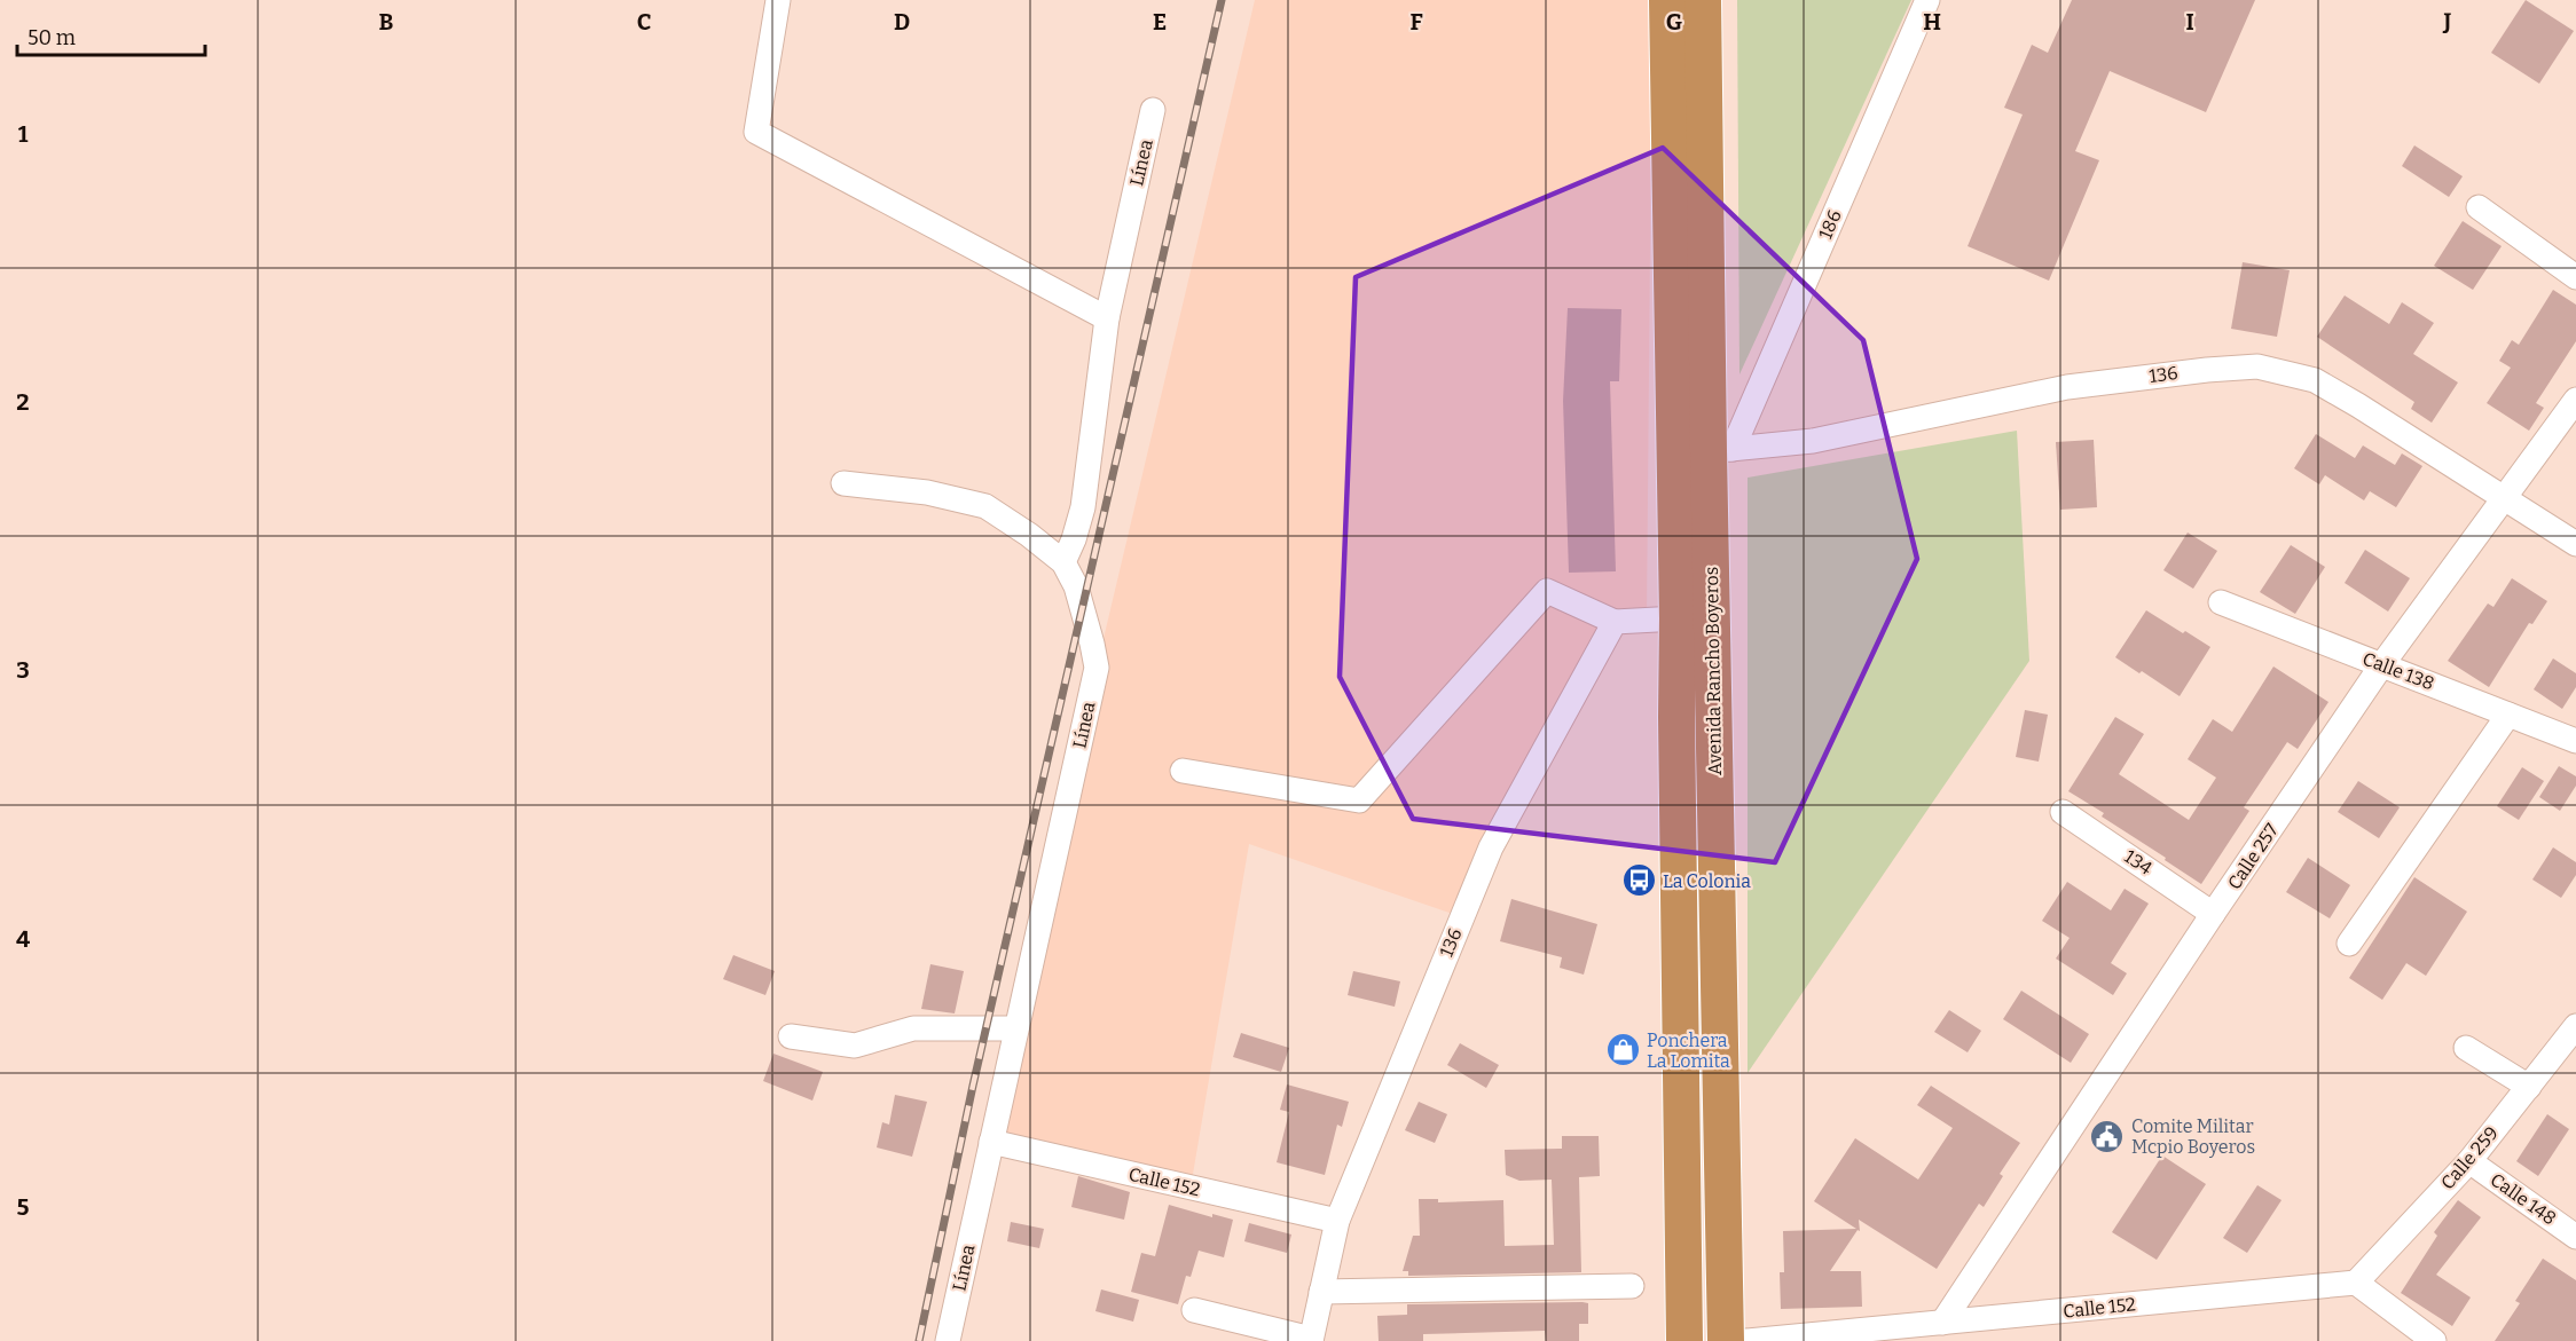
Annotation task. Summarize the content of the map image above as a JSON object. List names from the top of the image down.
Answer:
{
  "streets": {
    "highway": ["Avenida Rancho Boyeros"],
    "street": [
      "Línea",
      "186",
      "136",
      "Calle 138",
      "Calle 257",
      "134",
      "Calle 259",
      "Calle 152",
      "Calle 148"
    ]
  },
  "crossings": [
    ["Línea", "Calle 152"],
    ["186", "136"],
    ["186", "Avenida Rancho Boyeros"],
    ["136", "Avenida Rancho Boyeros"],
    ["136", "Calle 257"],
    ["136", "Calle 152"],
    ["Calle 138", "Calle 257"],
    ["Calle 257", "134"],
    ["Calle 257", "Calle 152"],
    ["Calle 259", "Calle 152"],
    ["Calle 259", "Calle 148"]
  ],
  "places": {
    "bus stop": ["La Colonia"],
    "shop": ["Ponchera La Lomita"],
    "public building": ["Comite Militar Mcpio Boyeros"]
  },
  "scale_bar": "50 m",
  "grid": {
    "columns": [
      "B",
      "C",
      "D",
      "E",
      "F",
      "G",
      "H",
      "I",
      "J"
    ],
    "rows": [
      "1",
      "2",
      "3",
      "4",
      "5"
    ]
  }
}
